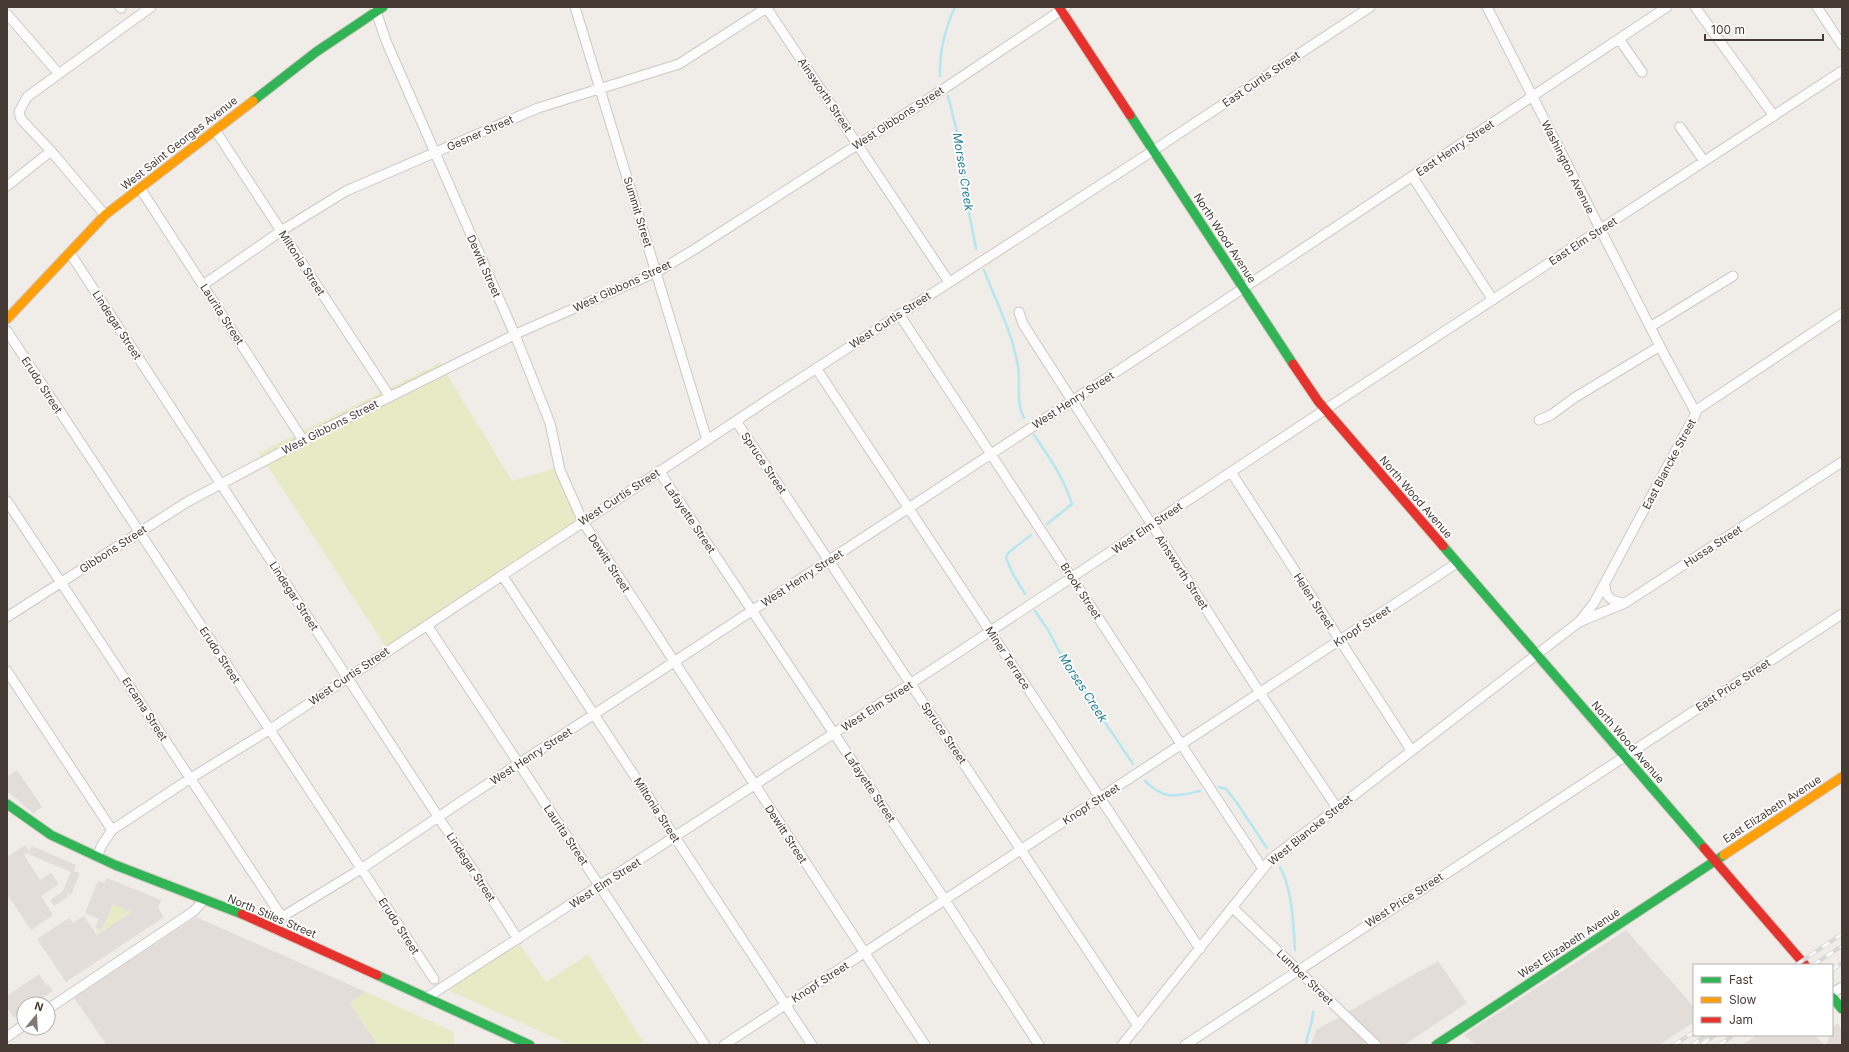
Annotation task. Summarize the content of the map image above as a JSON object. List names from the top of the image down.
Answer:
{
  "streets": {
    "main road": [
      "West Saint Georges Avenue",
      "North Wood Avenue",
      "East Elizabeth Avenue",
      "North Stiles Street",
      "West Elizabeth Avenue"
    ],
    "street": [
      "East Curtis Street",
      "Ainsworth Street",
      "West Gibbons Street",
      "Gesner Street",
      "East Henry Street",
      "Washington Avenue",
      "Summit Street",
      "East Elm Street",
      "Miltonia Street",
      "Dewitt Street",
      "Laurita Street",
      "West Curtis Street",
      "Lindegar Street",
      "Erudo Street",
      "West Henry Street",
      "Spruce Street",
      "East Blancke Street",
      "Lafayette Street",
      "West Elm Street",
      "Hussa Street",
      "Gibbons Street",
      "Brook Street",
      "Helen Street",
      "Knopf Street",
      "Miner Terrace",
      "East Price Street",
      "Ercama Street",
      "West Blancke Street",
      "West Price Street",
      "Lumber Street"
    ]
  },
  "crossings": [
    ["East Curtis Street", "North Wood Avenue"],
    ["East Curtis Street", "West Curtis Street"],
    ["Ainsworth Street", "West Gibbons Street"],
    ["Ainsworth Street", "Gesner Street"],
    ["Ainsworth Street", "West Curtis Street"],
    ["Ainsworth Street", "West Henry Street"],
    ["Ainsworth Street", "West Elm Street"],
    ["Ainsworth Street", "Knopf Street"],
    ["Ainsworth Street", "West Blancke Street"],
    ["West Gibbons Street", "Summit Street"],
    ["West Gibbons Street", "North Wood Avenue"],
    ["West Gibbons Street", "Miltonia Street"],
    ["West Gibbons Street", "Dewitt Street"],
    ["West Gibbons Street", "Laurita Street"],
    ["West Gibbons Street", "Lindegar Street"],
    ["West Gibbons Street", "Gibbons Street"],
    ["Gesner Street", "Summit Street"],
    ["Gesner Street", "Miltonia Street"],
    ["Gesner Street", "Dewitt Street"],
    ["Gesner Street", "Laurita Street"],
    ["West Saint Georges Avenue", "Miltonia Street"],
    ["West Saint Georges Avenue", "Dewitt Street"],
    ["West Saint Georges Avenue", "Laurita Street"],
    ["West Saint Georges Avenue", "Lindegar Street"],
    ["East Henry Street", "Washington Avenue"],
    ["East Henry Street", "North Wood Avenue"],
    ["East Henry Street", "West Henry Street"],
    ["Washington Avenue", "East Elm Street"],
    ["Washington Avenue", "East Blancke Street"],
    ["Summit Street", "West Curtis Street"],
    ["North Wood Avenue", "East Elm Street"],
    ["North Wood Avenue", "West Curtis Street"],
    ["North Wood Avenue", "West Henry Street"],
    ["North Wood Avenue", "East Blancke Street"],
    ["North Wood Avenue", "West Elm Street"],
    ["North Wood Avenue", "Knopf Street"],
    ["North Wood Avenue", "East Price Street"],
    ["North Wood Avenue", "East Elizabeth Avenue"],
    ["North Wood Avenue", "West Blancke Street"],
    ["North Wood Avenue", "West Price Street"],
    ["North Wood Avenue", "West Elizabeth Avenue"],
    ["East Elm Street", "West Elm Street"],
    ["Miltonia Street", "West Curtis Street"],
    ["Miltonia Street", "West Henry Street"],
    ["Miltonia Street", "West Elm Street"],
    ["Miltonia Street", "Knopf Street"],
    ["Dewitt Street", "West Curtis Street"],
    ["Dewitt Street", "West Henry Street"],
    ["Dewitt Street", "West Elm Street"],
    ["Dewitt Street", "Knopf Street"],
    ["Laurita Street", "West Curtis Street"],
    ["Laurita Street", "West Henry Street"],
    ["Laurita Street", "West Elm Street"],
    ["West Curtis Street", "Lindegar Street"],
    ["West Curtis Street", "Erudo Street"],
    ["West Curtis Street", "Spruce Street"],
    ["West Curtis Street", "Lafayette Street"],
    ["West Curtis Street", "Brook Street"],
    ["West Curtis Street", "Miner Terrace"],
    ["West Curtis Street", "Ercama Street"],
    ["West Curtis Street", "North Stiles Street"],
    ["Lindegar Street", "West Henry Street"],
    ["Lindegar Street", "West Elm Street"],
    ["Lindegar Street", "Gibbons Street"],
    ["Erudo Street", "West Henry Street"],
    ["Erudo Street", "Gibbons Street"],
    ["West Henry Street", "Spruce Street"],
    ["West Henry Street", "Lafayette Street"],
    ["West Henry Street", "Brook Street"],
    ["West Henry Street", "Miner Terrace"],
    ["West Henry Street", "Ercama Street"],
    ["Spruce Street", "West Elm Street"],
    ["Spruce Street", "Knopf Street"],
    ["Spruce Street", "West Blancke Street"],
    ["East Blancke Street", "Hussa Street"],
    ["East Blancke Street", "West Blancke Street"],
    ["Lafayette Street", "West Elm Street"],
    ["Lafayette Street", "Knopf Street"],
    ["West Elm Street", "Brook Street"],
    ["West Elm Street", "Helen Street"],
    ["West Elm Street", "Miner Terrace"],
    ["West Elm Street", "North Stiles Street"],
    ["Gibbons Street", "Ercama Street"],
    ["Brook Street", "Knopf Street"],
    ["Brook Street", "West Blancke Street"],
    ["Helen Street", "Knopf Street"],
    ["Helen Street", "West Blancke Street"],
    ["Knopf Street", "Miner Terrace"],
    ["Miner Terrace", "West Blancke Street"],
    ["East Price Street", "West Price Street"],
    ["East Elizabeth Avenue", "West Elizabeth Avenue"],
    ["West Blancke Street", "Lumber Street"],
    ["West Price Street", "Lumber Street"]
  ],
  "water": ["Morses Creek"],
  "legend": ["Fast", "Slow", "Jam"],
  "scale_bar": "100 m",
  "north": "top"
}
